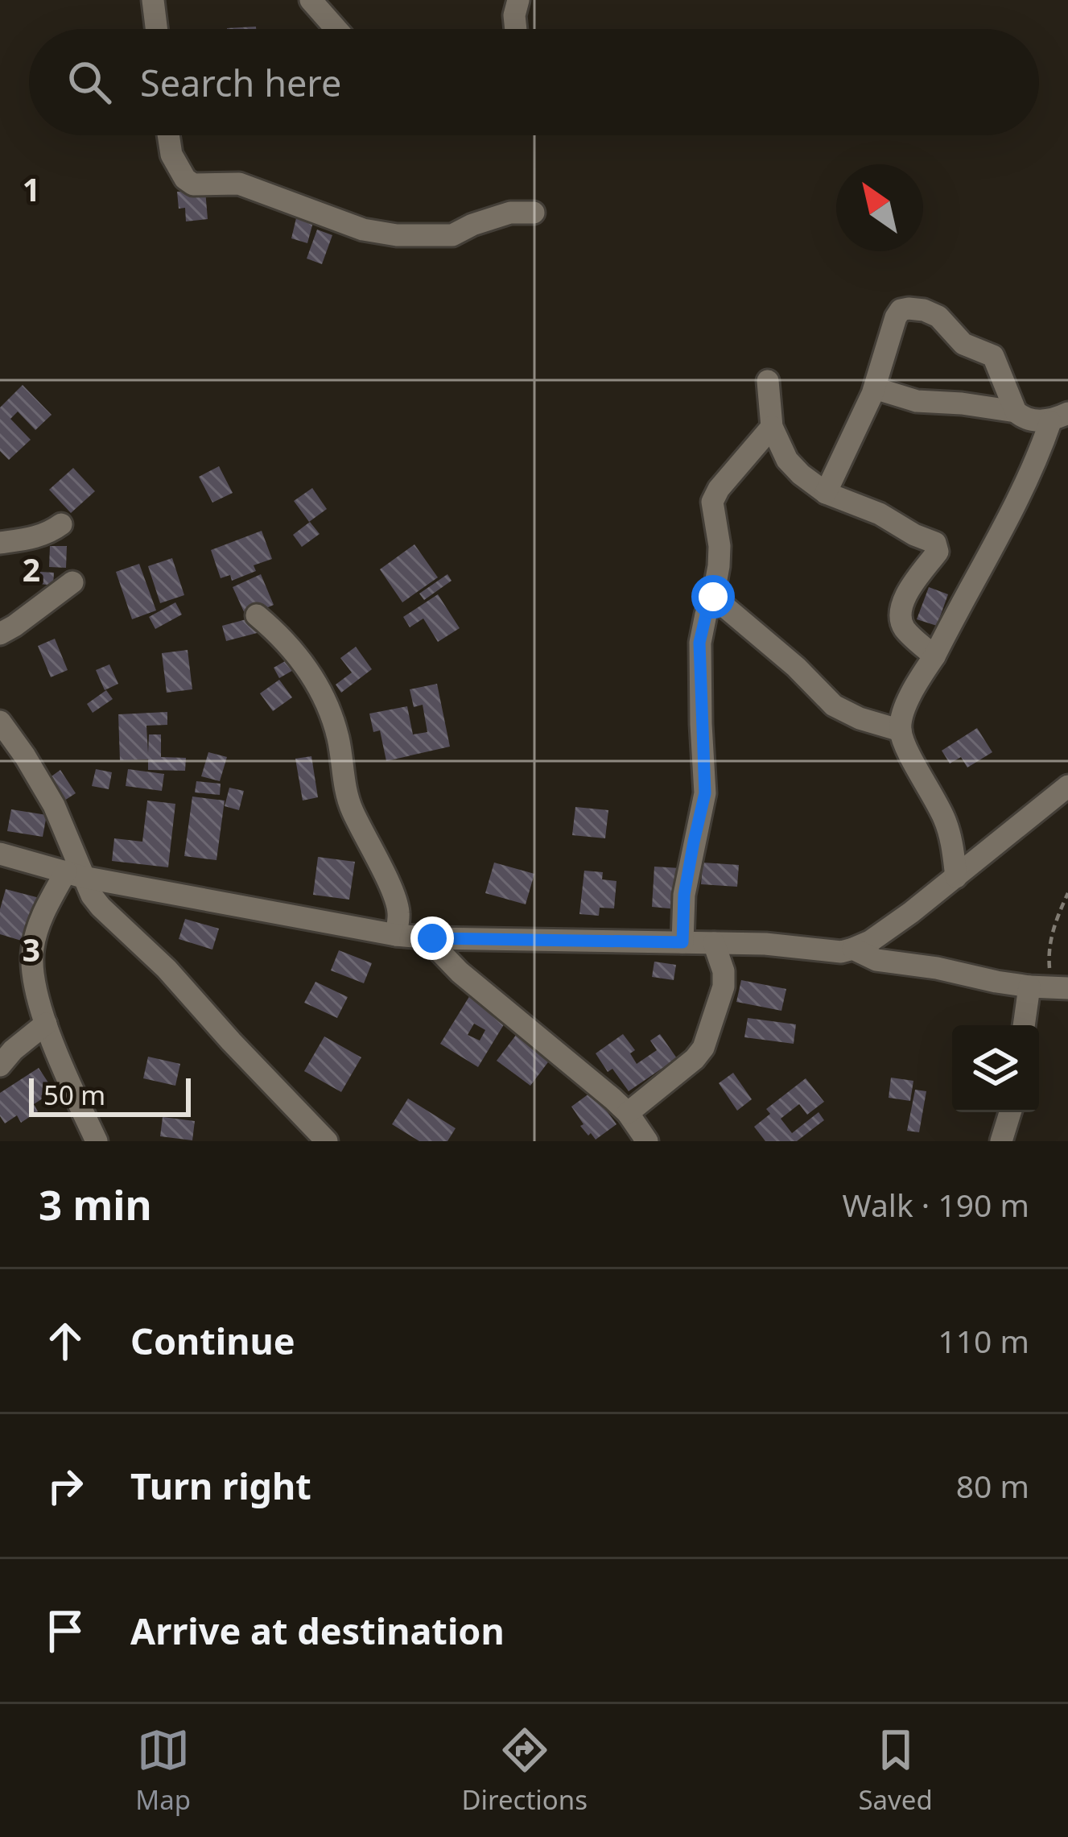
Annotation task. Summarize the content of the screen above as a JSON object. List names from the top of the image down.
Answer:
{
  "scale_bar": "50 m",
  "north": "top left",
  "page": {
    "search": "Search here",
    "scale": "50 m",
    "heading": ["3 min", "Walk · 190 m"],
    "list": [
      ["Continue", "110 m"],
      ["Turn right", "80 m"],
      "Arrive at destination"
    ],
    "nav": ["Map", "Directions", "Saved"]
  },
  "grid": {
    "rows": ["1", "2", "3"]
  }
}
